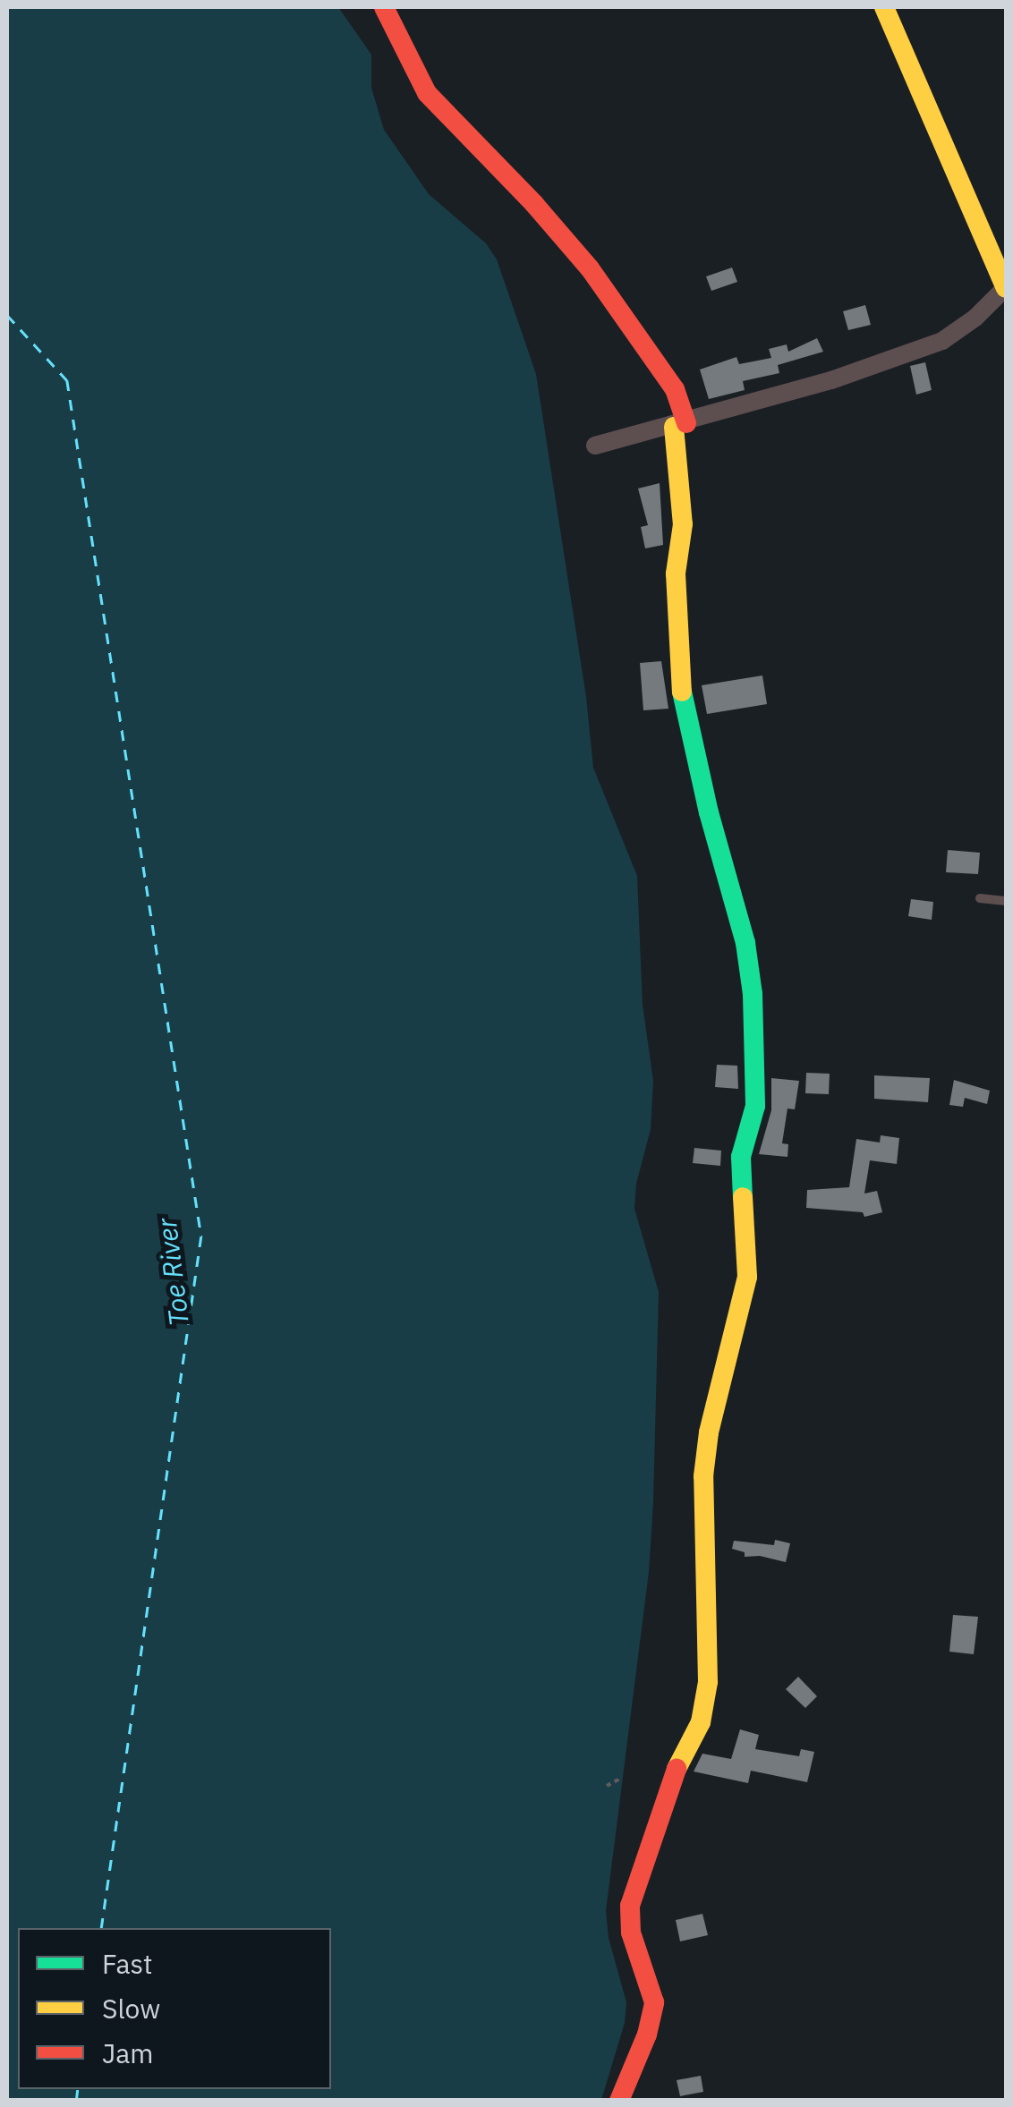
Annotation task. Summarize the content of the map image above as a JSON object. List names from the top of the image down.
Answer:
{
  "water": ["Toe River"],
  "legend": ["Fast", "Slow", "Jam"]
}
